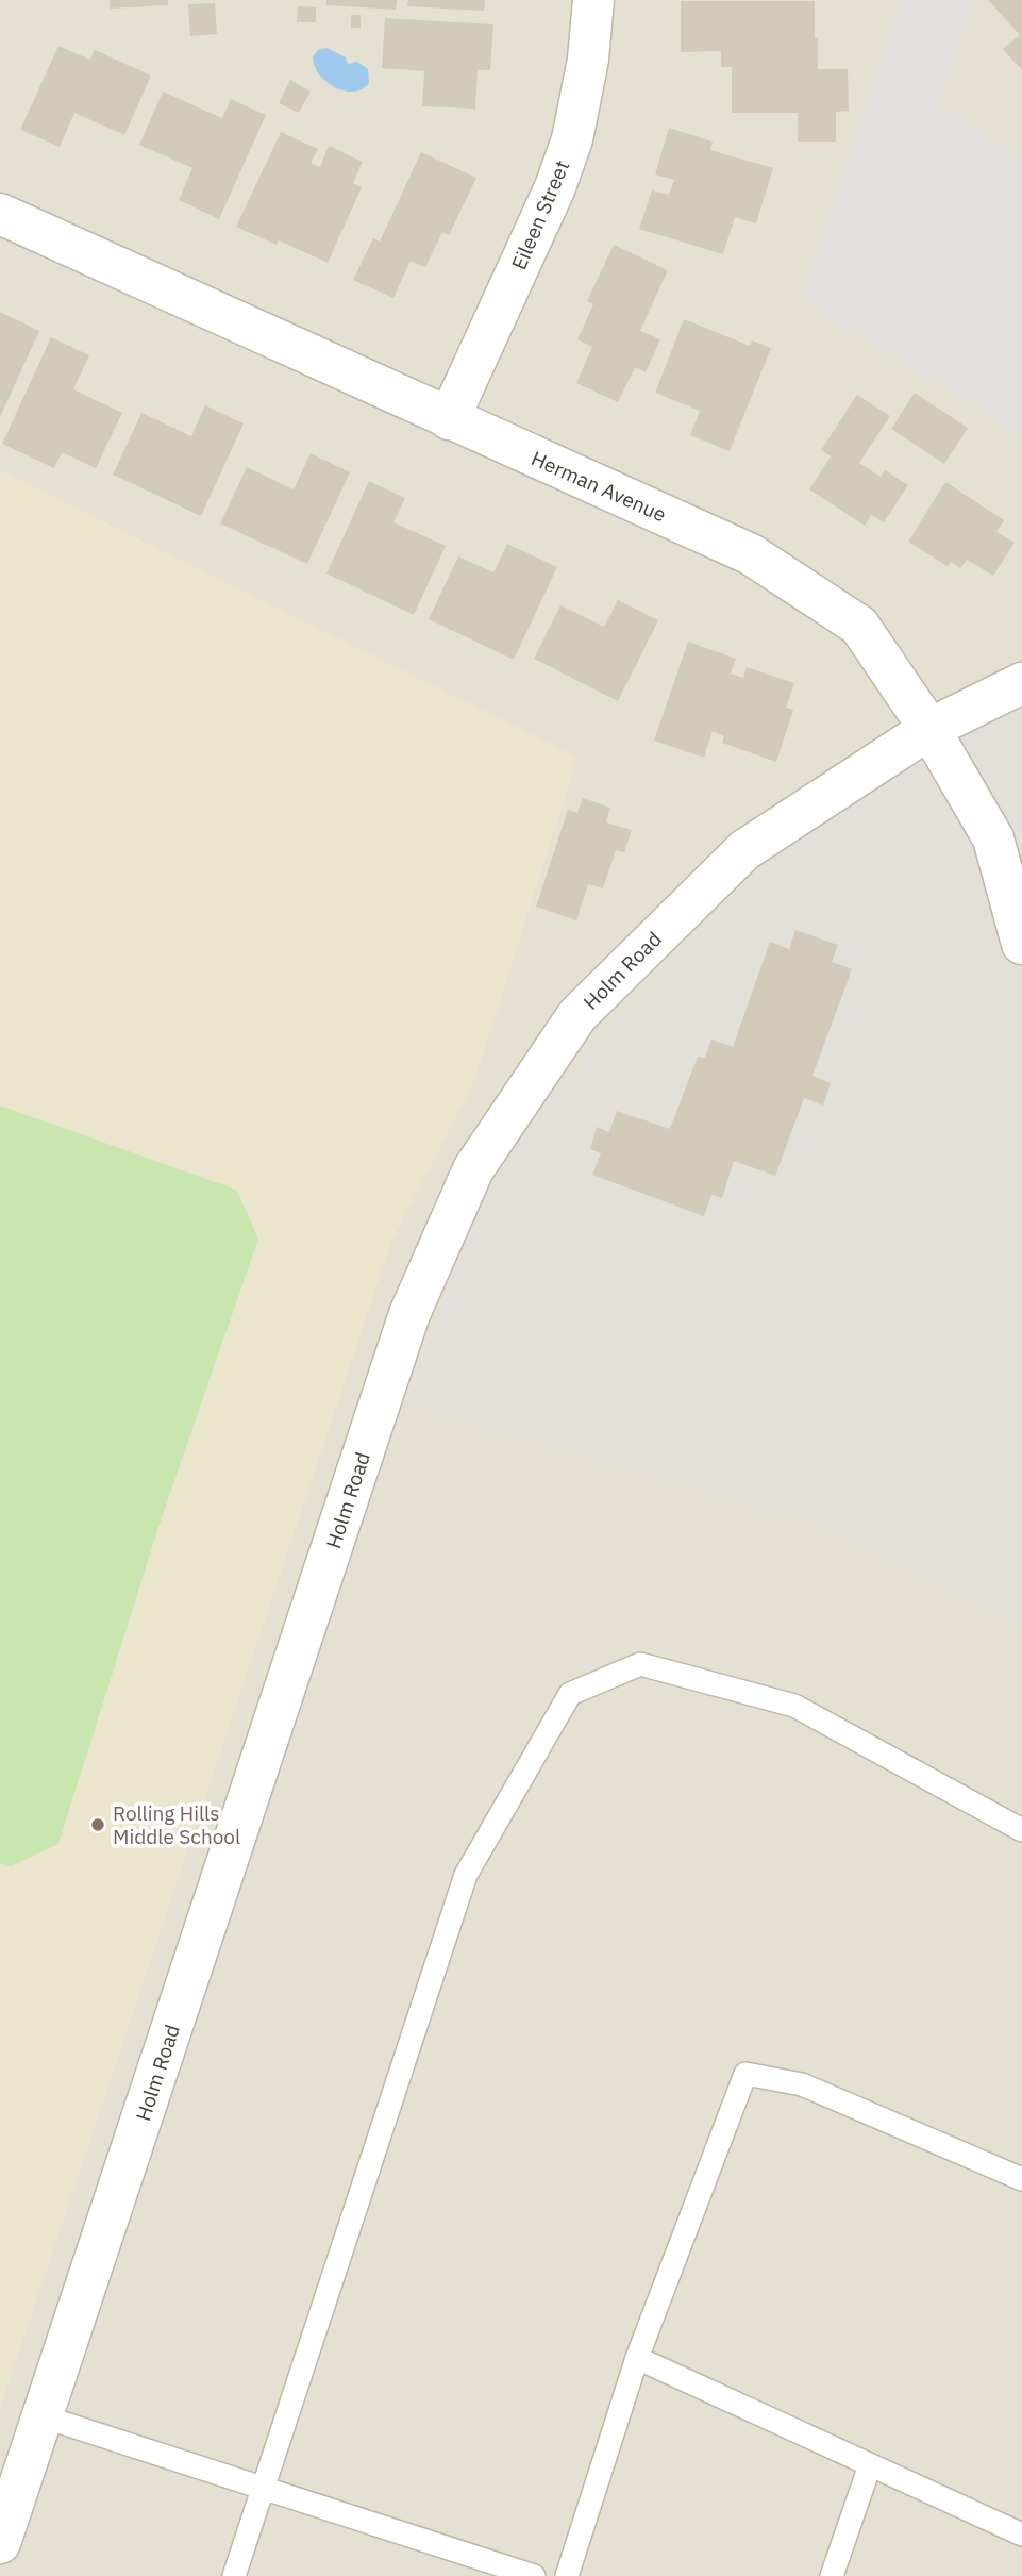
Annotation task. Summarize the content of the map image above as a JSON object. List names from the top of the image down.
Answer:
{
  "streets": {
    "street": ["Eileen Street", "Herman Avenue", "Holm Road"]
  },
  "crossings": [
    ["Eileen Street", "Herman Avenue"],
    ["Herman Avenue", "Holm Road"]
  ],
  "places": ["Rolling Hills Middle School"]
}
